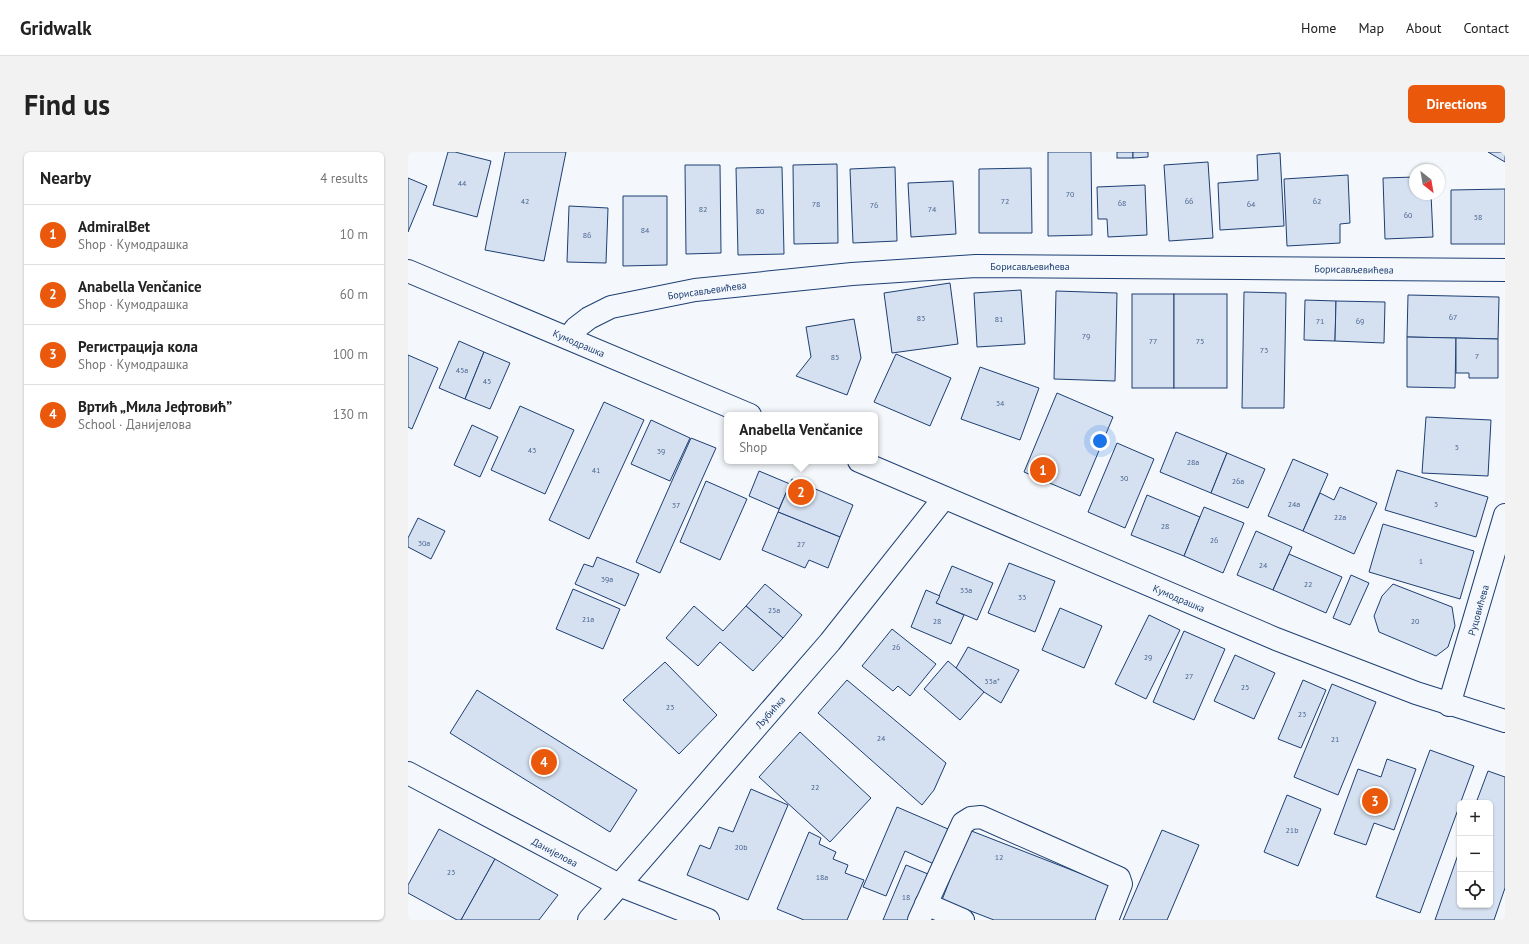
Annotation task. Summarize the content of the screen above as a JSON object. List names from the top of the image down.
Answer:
{
  "streets": {
    "street": [
      "Борисављевићева",
      "Кумодрашка",
      "Руцовићева",
      "Љубићка",
      "Данијелова"
    ]
  },
  "crossings": [
    ["Борисављевићева", "Кумодрашка"],
    ["Кумодрашка", "Руцовићева"],
    ["Кумодрашка", "Љубићка"],
    ["Љубићка", "Данијелова"]
  ],
  "house_numbers": [
    "44",
    "70",
    "42",
    "72",
    "66",
    "62",
    "68",
    "78",
    "64",
    "76",
    "82",
    "74",
    "80",
    "60",
    "58",
    "84",
    "86",
    "67",
    "83",
    "81",
    "71",
    "69",
    "79",
    "77",
    "75",
    "73",
    "7",
    "85",
    "45a",
    "45",
    "34",
    "5",
    "43",
    "39",
    "28a",
    "41",
    "30",
    "26a",
    "24a",
    "3",
    "37",
    "22a",
    "28",
    "26",
    "30a",
    "27",
    "1",
    "24",
    "39a",
    "22",
    "33a",
    "33",
    "25a",
    "21a",
    "28",
    "20",
    "26",
    "29",
    "27",
    "33a*",
    "25",
    "23",
    "23",
    "24",
    "21",
    "22",
    "21b",
    "20b",
    "12",
    "23",
    "18a",
    "18"
  ],
  "north": "bottom right",
  "page": {
    "header": "Gridwalk",
    "nav": [
      "Home",
      "Map",
      "About",
      "Contact"
    ],
    "buttons": "Directions",
    "title": "Find us",
    "heading": ["Nearby", "4 results"],
    "list": [
      {
        "mark": "1",
        "name": "AdmiralBet",
        "note": "Shop · Кумодрашка",
        "value": "10 m"
      },
      {
        "mark": "2",
        "name": "Anabella Venčanice",
        "note": "Shop · Кумодрашка",
        "value": "60 m"
      },
      {
        "mark": "3",
        "name": "Регистрација кола",
        "note": "Shop · Кумодрашка",
        "value": "100 m"
      },
      {
        "mark": "4",
        "name": "Вртић „Мила Јефтовић”",
        "note": "School · Данијелова",
        "value": "130 m"
      }
    ],
    "popup": ["Anabella Venčanice", "Shop"],
    "pins": [
      "1",
      "2",
      "4",
      "3"
    ],
    "map_buttons": ["+", "−"]
  }
}
